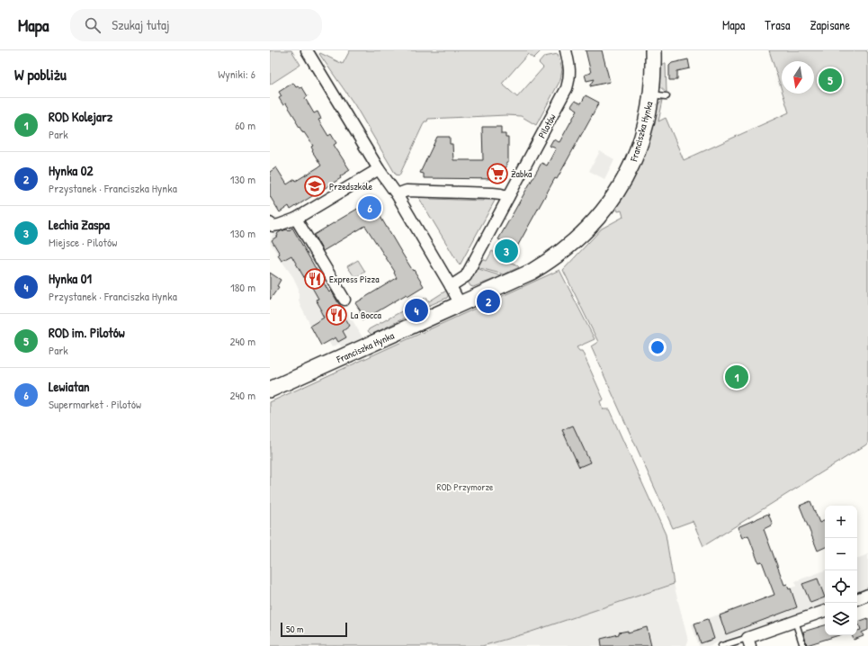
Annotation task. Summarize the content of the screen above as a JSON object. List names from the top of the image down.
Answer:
{
  "streets": {
    "street": ["Pilotów", "Franciszka Hynka"]
  },
  "parks": ["ROD Przymorze"],
  "places": {
    "supermarket": ["Żabka"],
    "school or university": ["Przedszkole"],
    "restaurant": ["Express Pizza", "La Bocca"]
  },
  "scale_bar": "50 m",
  "north": "bottom",
  "page": {
    "header": "Mapa",
    "search": "Szukaj tutaj",
    "nav": ["Mapa", "Trasa", "Zapisane"],
    "heading": ["W pobliżu", "Wyniki: 6"],
    "pins": [
      "5",
      "6",
      "3",
      "2",
      "4",
      "1"
    ],
    "list": [
      {
        "mark": "1",
        "name": "ROD Kolejarz",
        "note": "Park",
        "value": "60 m"
      },
      {
        "mark": "2",
        "name": "Hynka 02",
        "note": "Przystanek · Franciszka Hynka",
        "value": "130 m"
      },
      {
        "mark": "3",
        "name": "Lechia Zaspa",
        "note": "Miejsce · Pilotów",
        "value": "130 m"
      },
      {
        "mark": "4",
        "name": "Hynka 01",
        "note": "Przystanek · Franciszka Hynka",
        "value": "180 m"
      },
      {
        "mark": "5",
        "name": "ROD im. Pilotów",
        "note": "Park",
        "value": "240 m"
      },
      {
        "mark": "6",
        "name": "Lewiatan",
        "note": "Supermarket · Pilotów",
        "value": "240 m"
      }
    ],
    "map_buttons": ["+", "−"],
    "scale": "50 m"
  }
}
